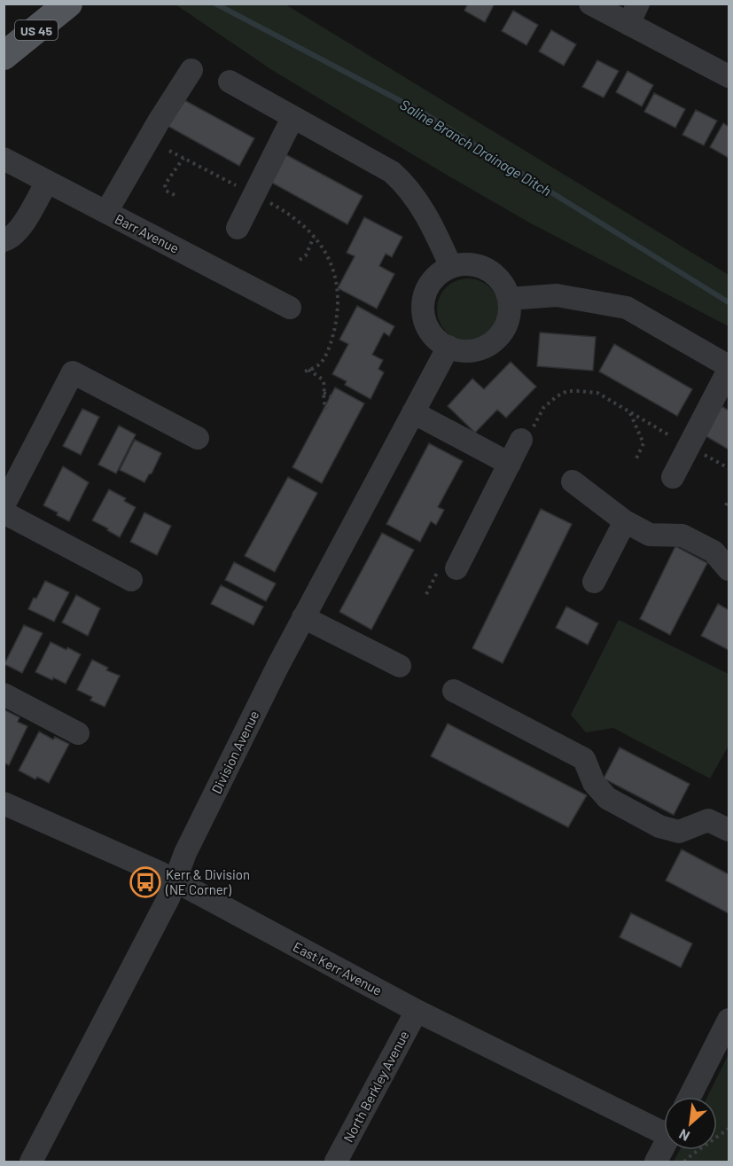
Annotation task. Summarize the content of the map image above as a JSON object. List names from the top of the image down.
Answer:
{
  "streets": {
    "main road": ["US 45"],
    "street": [
      "Barr Avenue",
      "Division Avenue",
      "East Kerr Avenue",
      "North Berkley Avenue"
    ]
  },
  "crossings": [
    ["Division Avenue", "East Kerr Avenue"],
    ["East Kerr Avenue", "North Berkley Avenue"]
  ],
  "water": ["Saline Branch Drainage Ditch"],
  "places": {
    "bus stop": ["Kerr & Division (NE Corner)"]
  },
  "north": "bottom left"
}
